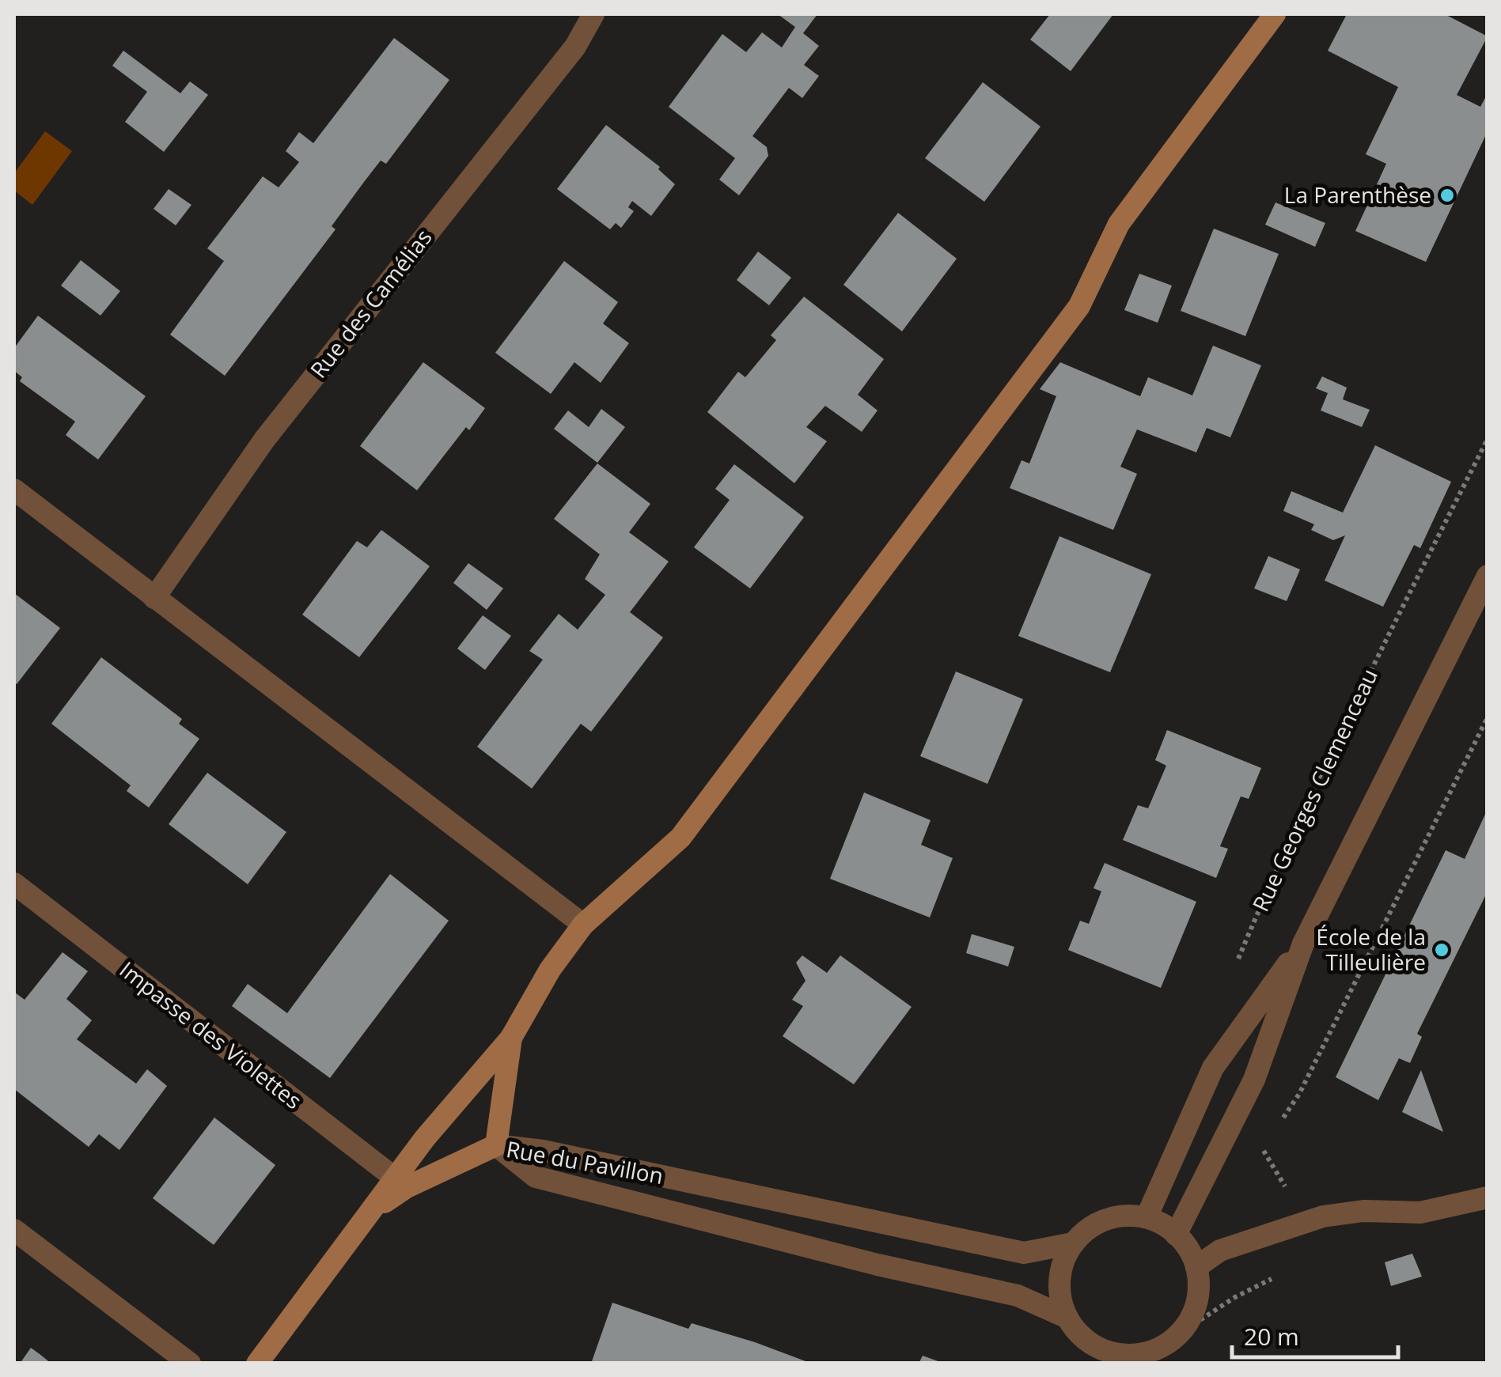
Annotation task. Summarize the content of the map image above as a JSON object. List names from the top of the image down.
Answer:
{
  "streets": {
    "street": ["Rue des Camélias", "Impasse des Violettes", "Rue du Pavillon"],
    "path": ["Rue Georges Clemenceau"]
  },
  "places": ["La Parenthèse", "École de la Tilleulière"],
  "scale_bar": "20 m"
}
